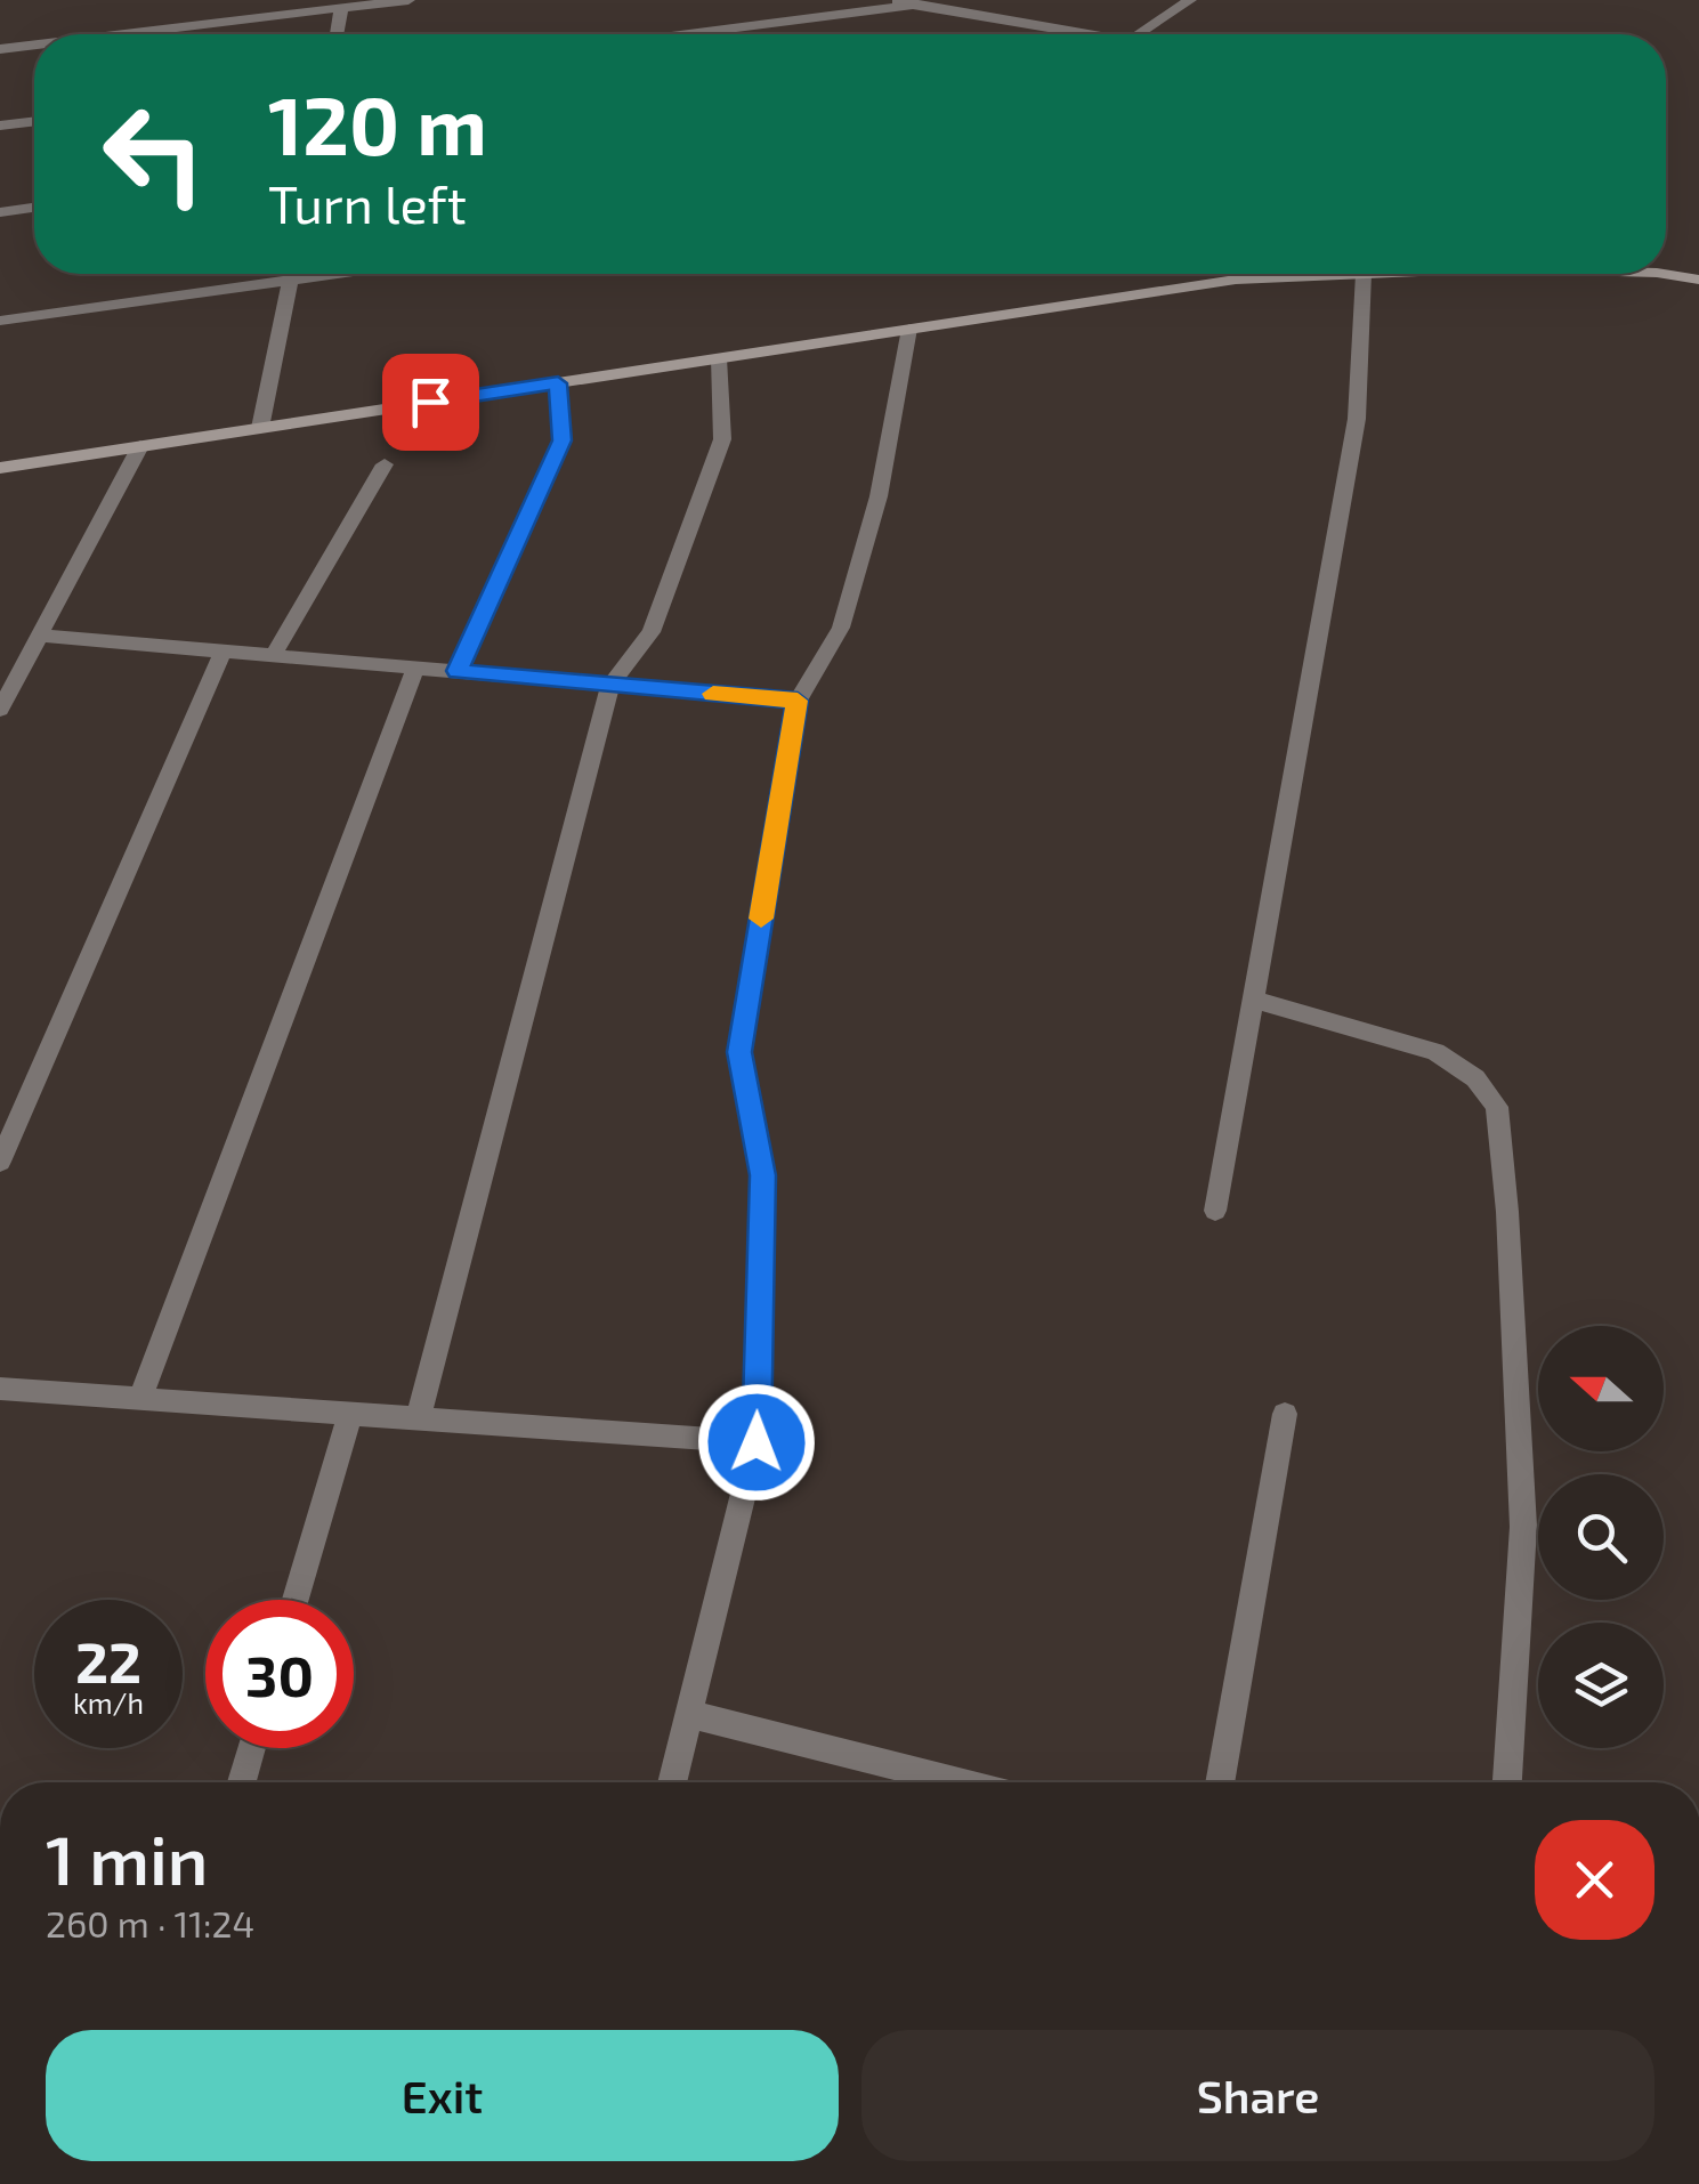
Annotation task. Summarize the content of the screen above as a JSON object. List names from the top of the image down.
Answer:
{
  "north": "left",
  "page": {
    "turn": ["120 m", "Turn left"],
    "speed": "22 km/h",
    "limit": "30",
    "heading": ["1 min", "260 m · 11:24"],
    "buttons": ["Exit", "Share"]
  }
}
